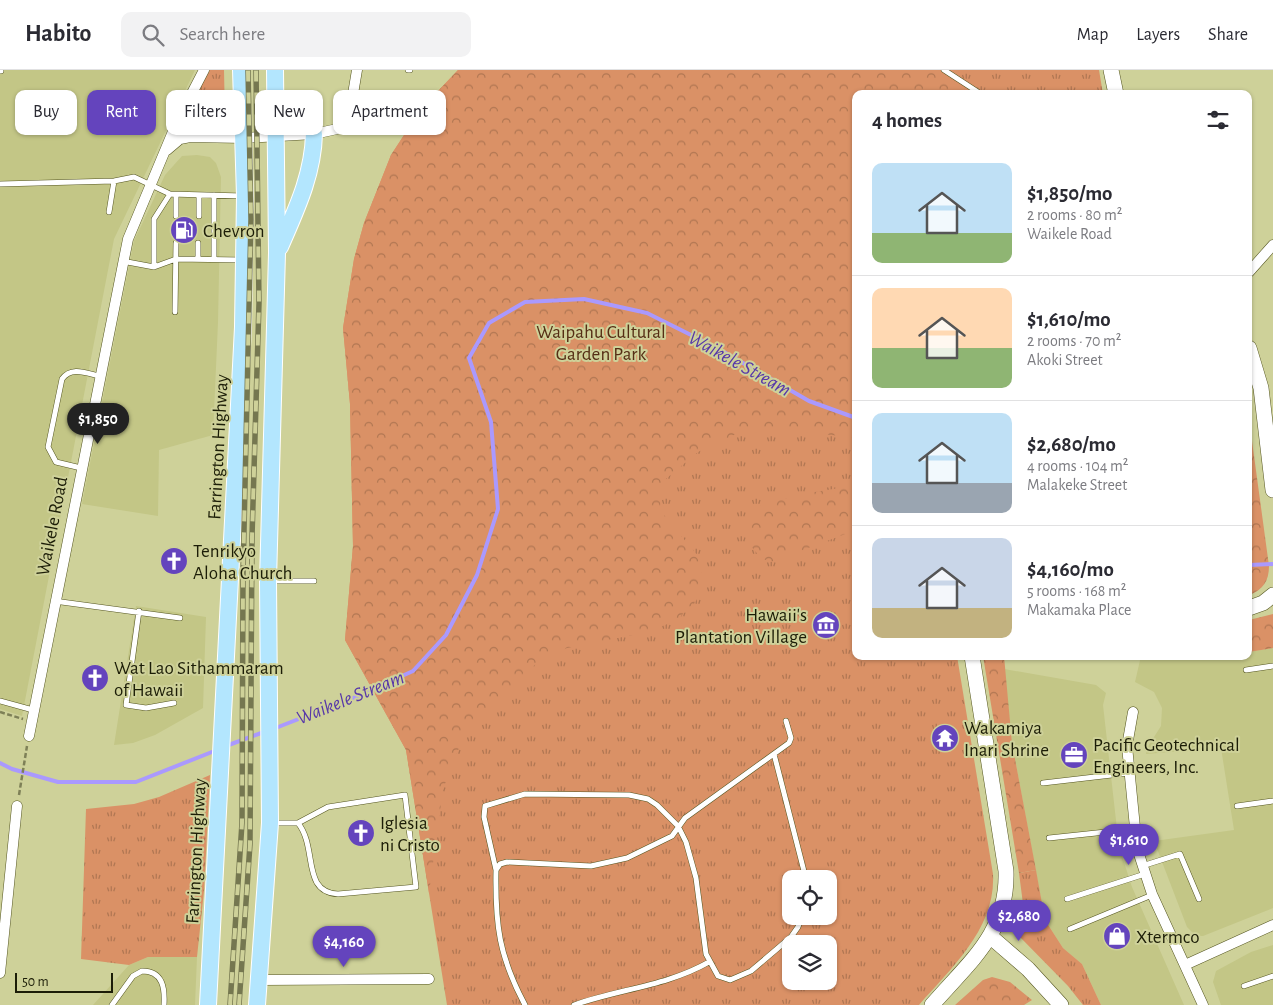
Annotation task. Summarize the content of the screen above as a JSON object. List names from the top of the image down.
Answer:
{
  "streets": {
    "main road": ["Farrington Highway"],
    "street": ["Waikele Road"]
  },
  "crossings": [
    ["Farrington Highway", "Waikele Road"]
  ],
  "water": ["Waikele Stream"],
  "parks": ["Waipahu Cultural Garden Park"],
  "places": {
    "fuel station": ["Chevron"],
    "church": ["Tenrikyo Aloha Church", "Wat Lao Sithammaram of Hawaii", "Iglesia ni Cristo"],
    "museum": ["Hawaii's Plantation Village"],
    "temple": ["Wakamiya Inari Shrine"],
    "office": ["Pacific Geotechnical Engineers, Inc."],
    "shop": ["Xtermco"]
  },
  "scale_bar": "50 m",
  "page": {
    "header": "Habito",
    "search": "Search here",
    "nav": ["Map", "Layers", "Share"],
    "chip": [
      "Buy",
      "Rent",
      "Filters",
      "New",
      "Apartment"
    ],
    "heading": "4 homes",
    "list": [
      {
        "name": "$1,850/mo",
        "note": "2 rooms · 80 m² · Waikele Road"
      },
      {
        "name": "$1,610/mo",
        "note": "2 rooms · 70 m² · Akoki Street"
      },
      {
        "name": "$2,680/mo",
        "note": "4 rooms · 104 m² · Malakeke Street"
      },
      {
        "name": "$4,160/mo",
        "note": "5 rooms · 168 m² · Makamaka Place"
      }
    ],
    "price": [
      "$1,850",
      "$1,610",
      "$2,680",
      "$4,160"
    ],
    "scale": "50 m"
  }
}
